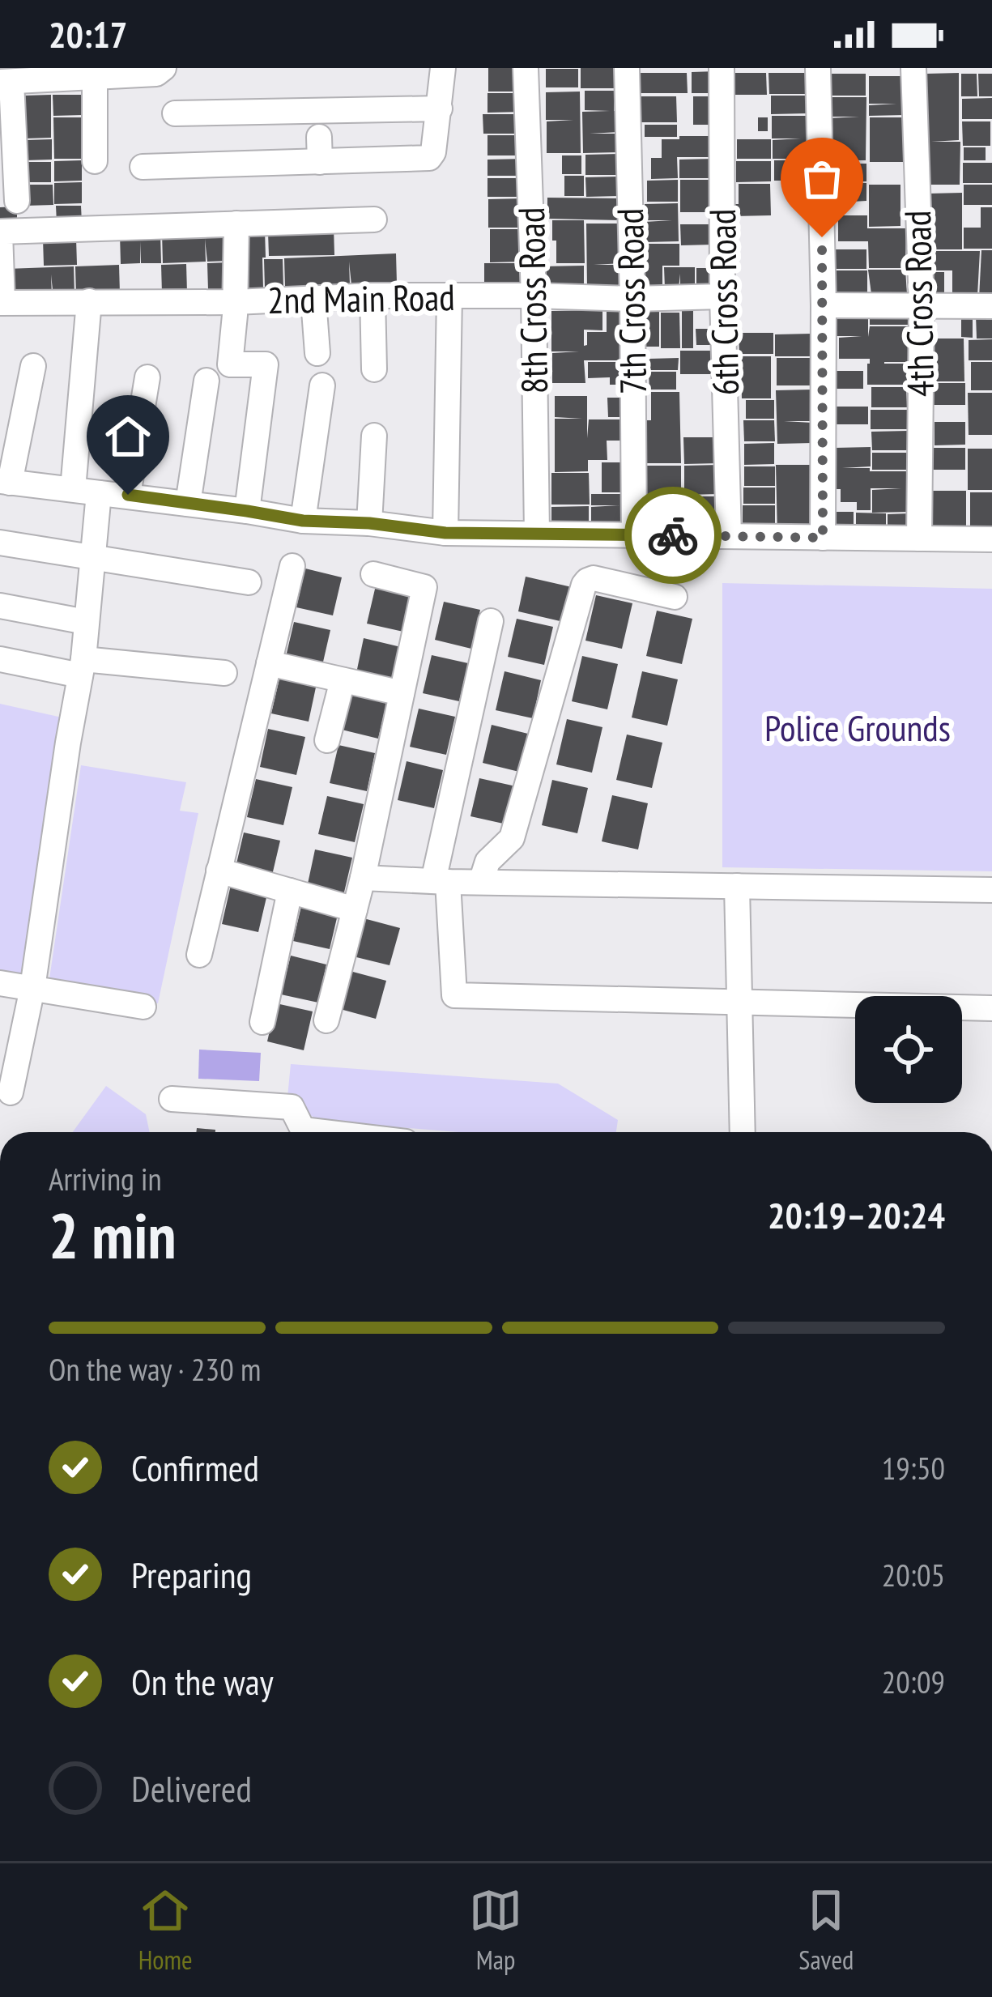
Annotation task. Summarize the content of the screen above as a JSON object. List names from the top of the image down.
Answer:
{
  "streets": {
    "street": [
      "2nd Main Road",
      "8th Cross Road",
      "7th Cross Road",
      "6th Cross Road",
      "4th Cross Road"
    ]
  },
  "crossings": [
    ["2nd Main Road", "8th Cross Road"],
    ["2nd Main Road", "7th Cross Road"],
    ["2nd Main Road", "6th Cross Road"]
  ],
  "parks": ["Police Grounds"],
  "page": {
    "status": "20:17",
    "heading": ["2 min", "Arriving in", "20:19–20:24"],
    "bar": "On the way · 230 m",
    "list": [
      ["Confirmed", "19:50"],
      ["Preparing", "20:05"],
      ["On the way", "20:09"],
      "Delivered"
    ],
    "tabs": ["Home", "Map", "Saved"]
  }
}
